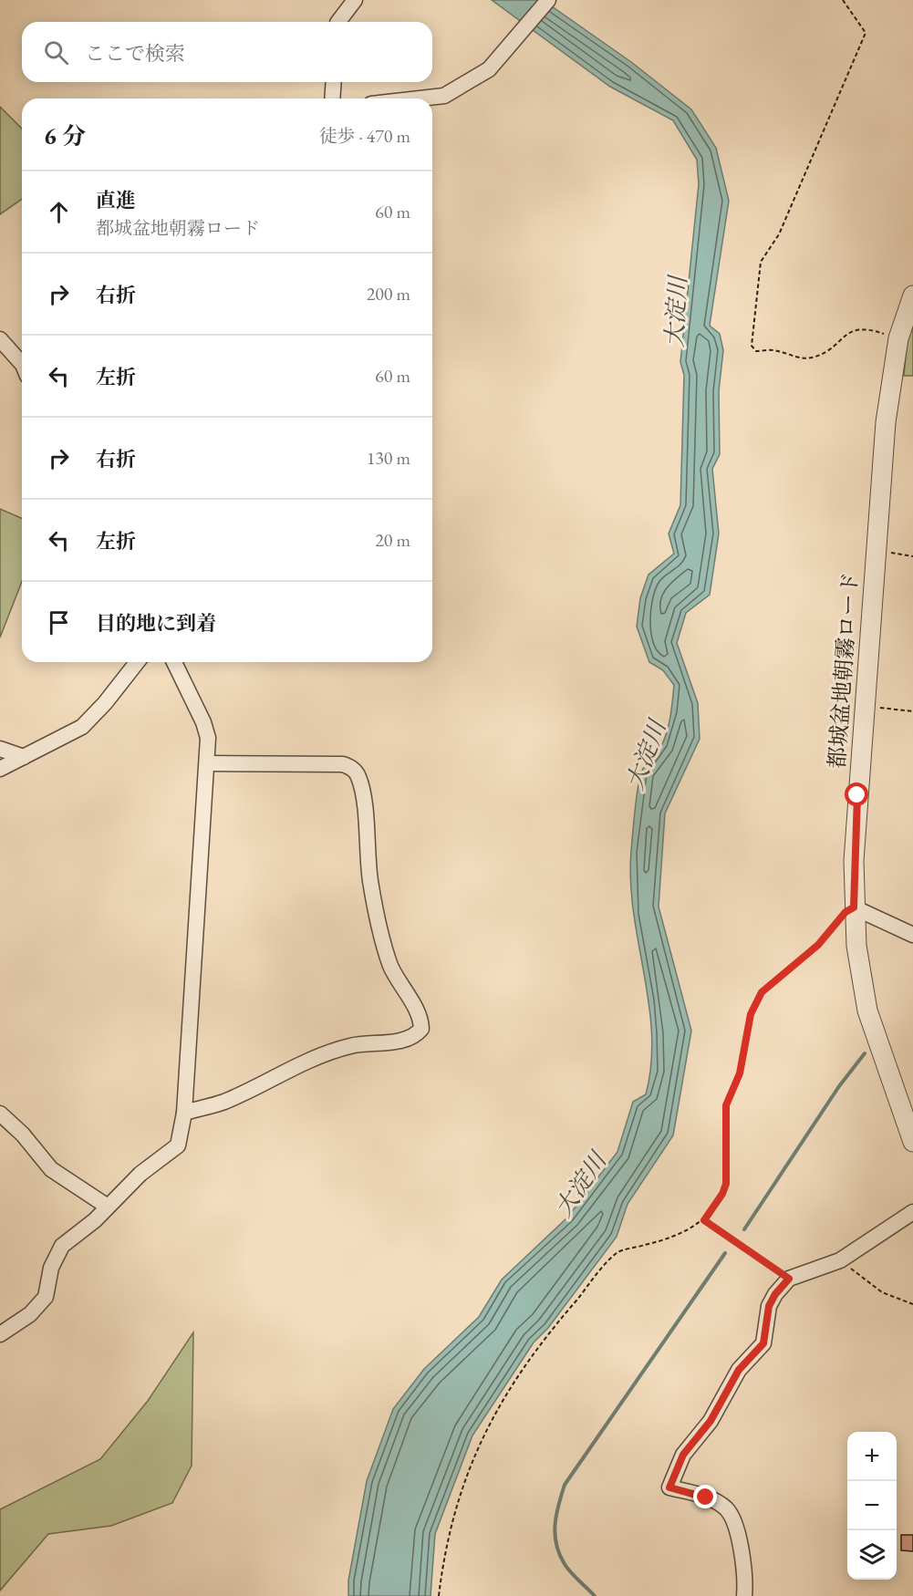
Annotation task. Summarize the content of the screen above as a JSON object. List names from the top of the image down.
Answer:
{
  "streets": {
    "street": ["都城盆地朝霧ロード"]
  },
  "water": ["大淀川"],
  "page": {
    "search": "ここで検索",
    "heading": ["6 分", "徒歩 · 470 m"],
    "list": [
      ["直進", "都城盆地朝霧ロード", "60 m"],
      ["右折", "200 m"],
      ["左折", "60 m"],
      ["右折", "130 m"],
      ["左折", "20 m"],
      "目的地に到着"
    ],
    "map_buttons": ["+", "−"]
  }
}
